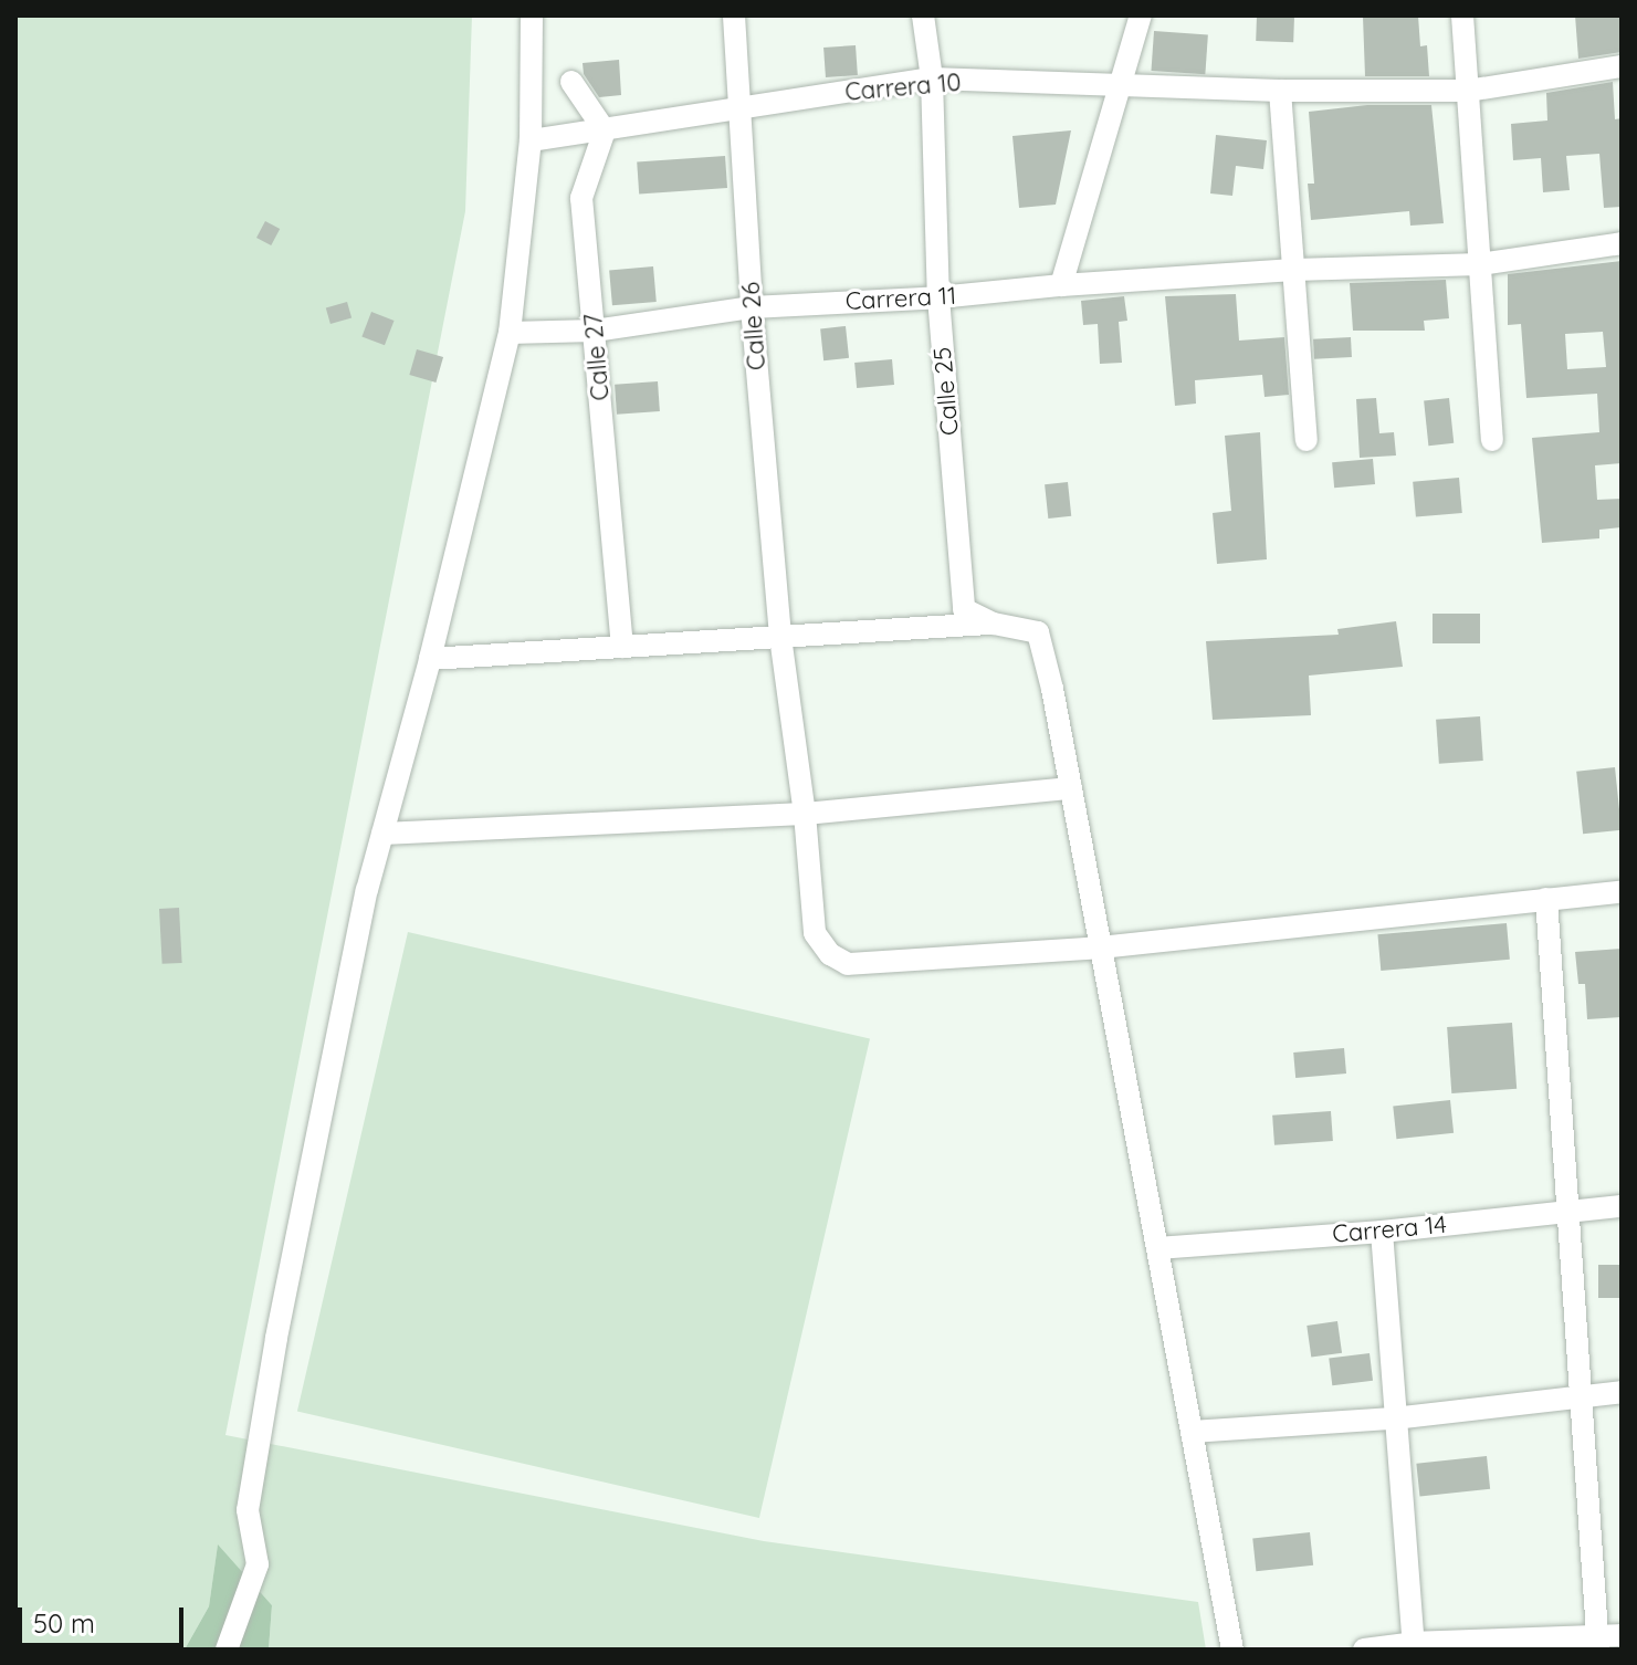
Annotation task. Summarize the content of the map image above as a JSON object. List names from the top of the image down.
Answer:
{
  "streets": {
    "street": [
      "Carrera 10",
      "Carrera 11",
      "Calle 26",
      "Calle 27",
      "Calle 25",
      "Carrera 14"
    ]
  },
  "crossings": [
    ["Carrera 10", "Calle 26"],
    ["Carrera 10", "Calle 27"],
    ["Carrera 10", "Calle 25"],
    ["Carrera 11", "Calle 26"],
    ["Carrera 11", "Calle 27"],
    ["Carrera 11", "Calle 25"]
  ],
  "scale_bar": "50 m"
}
